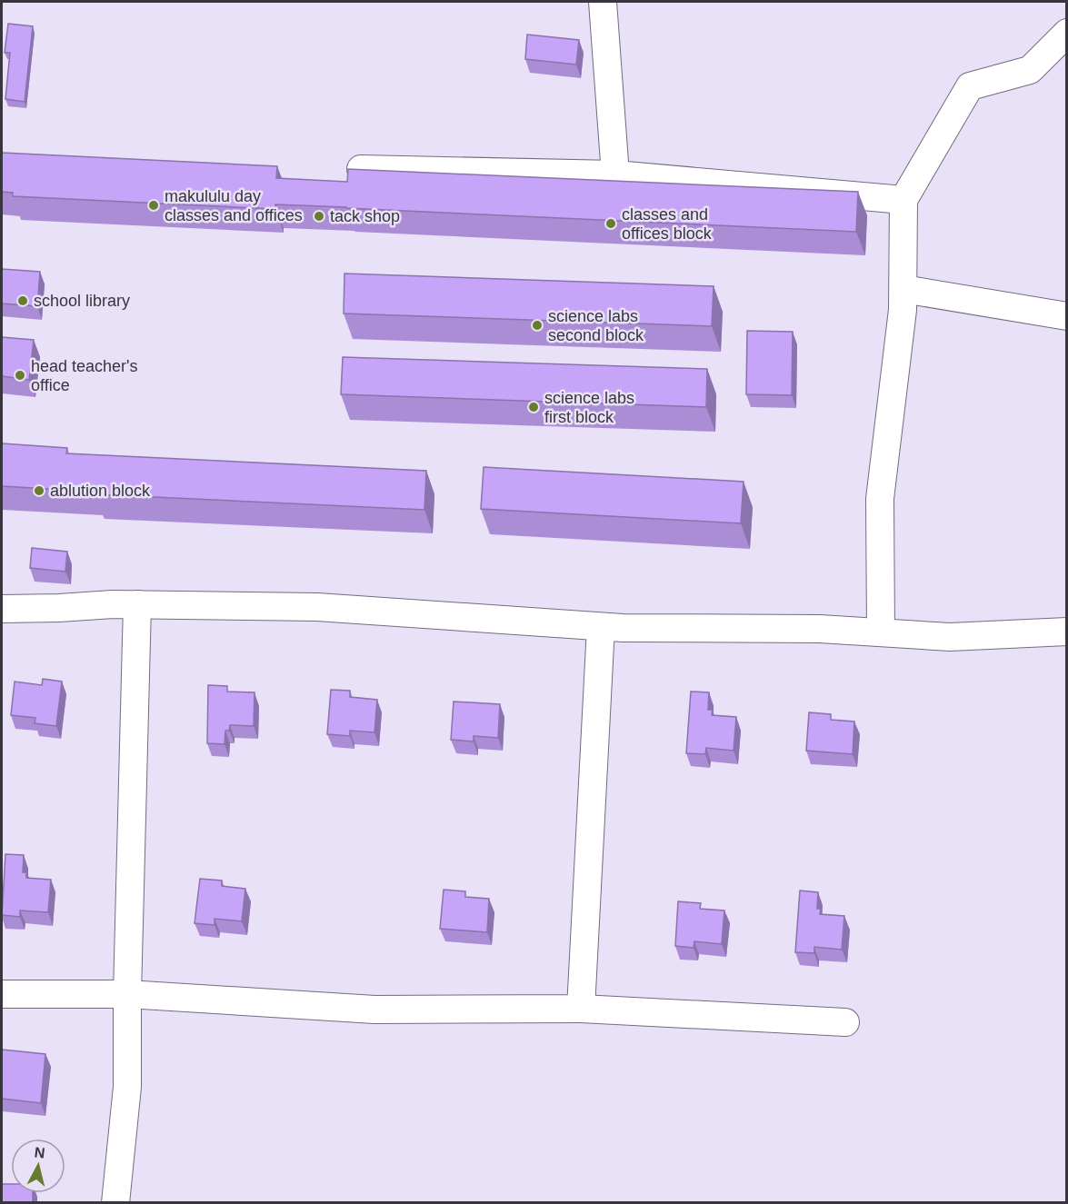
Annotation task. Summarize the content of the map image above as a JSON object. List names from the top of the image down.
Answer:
{
  "places": [
    "makululu day classes and offices",
    "tack shop",
    "classes and offices block",
    "school library",
    "science labs second block",
    "head teacher's office",
    "science labs first block",
    "ablution block"
  ],
  "north": "top"
}
